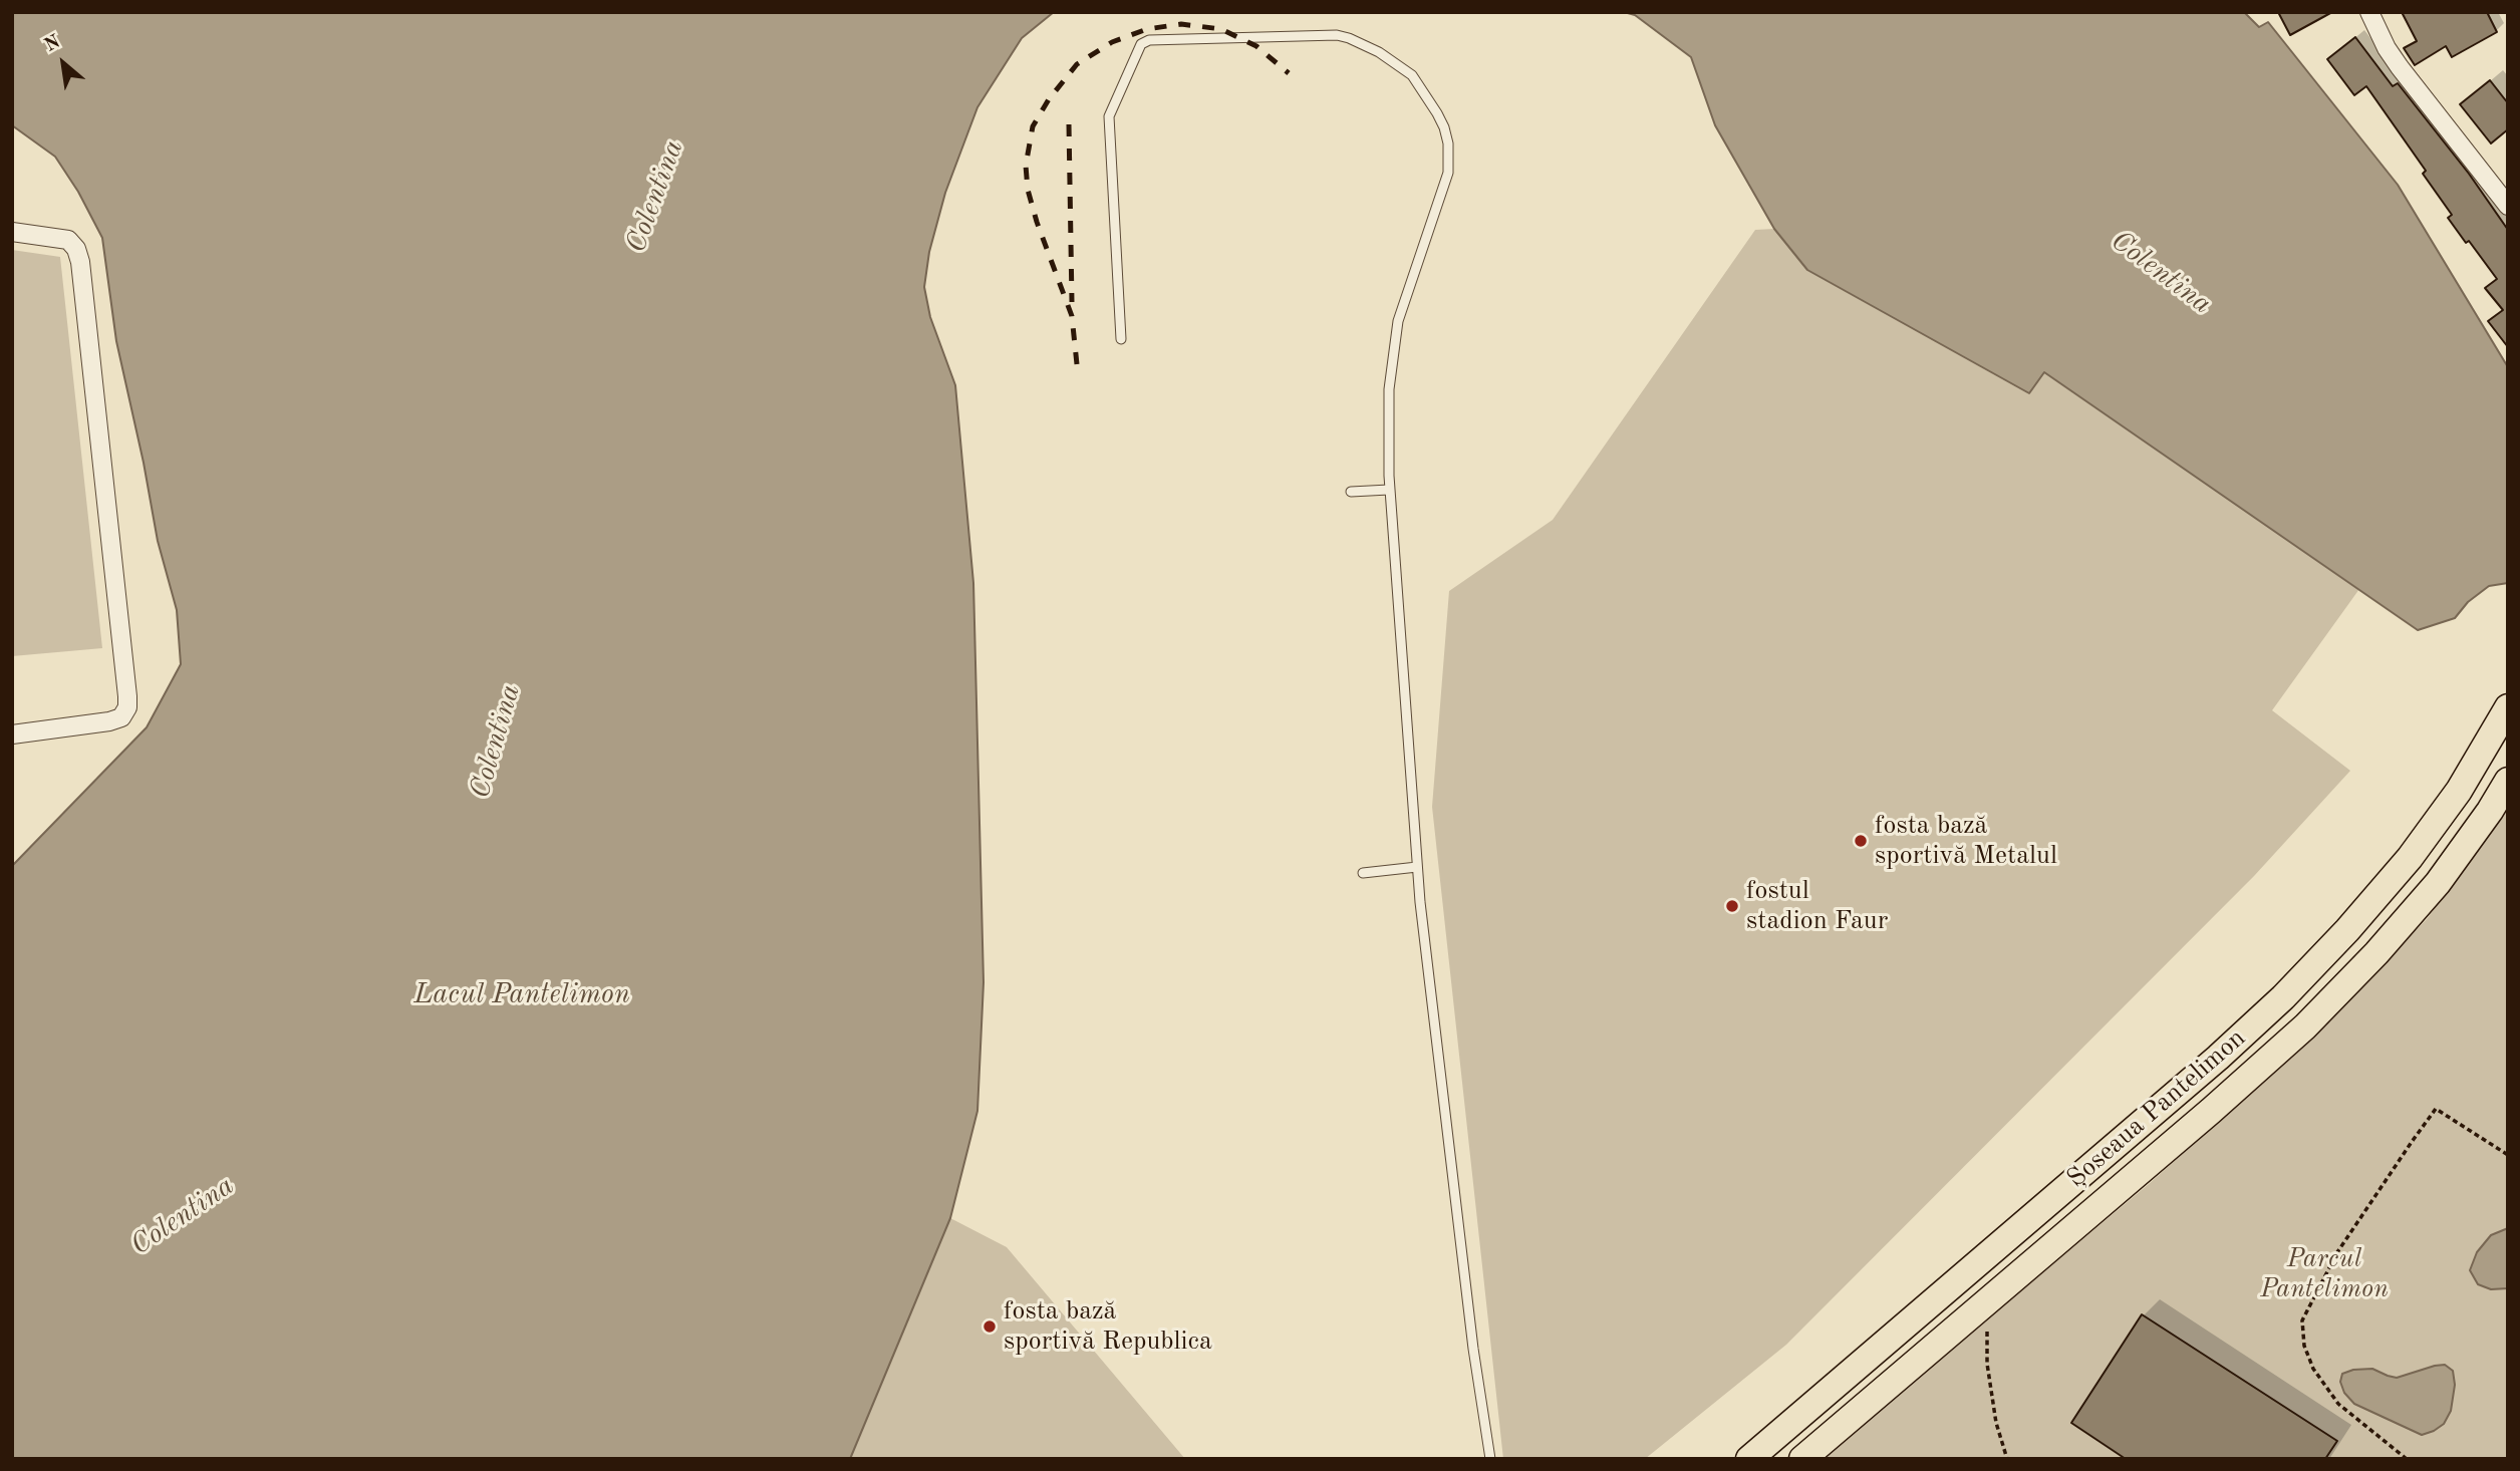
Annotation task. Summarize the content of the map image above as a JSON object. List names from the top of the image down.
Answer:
{
  "streets": {
    "main road": ["Șoseaua Pantelimon"]
  },
  "water": ["Colentina", "Lacul Pantelimon"],
  "parks": ["Parcul Pantelimon"],
  "places": ["fosta bază sportivă Metalul", "fostul stadion Faur", "fosta bază sportivă Republica"],
  "north": "top left"
}
